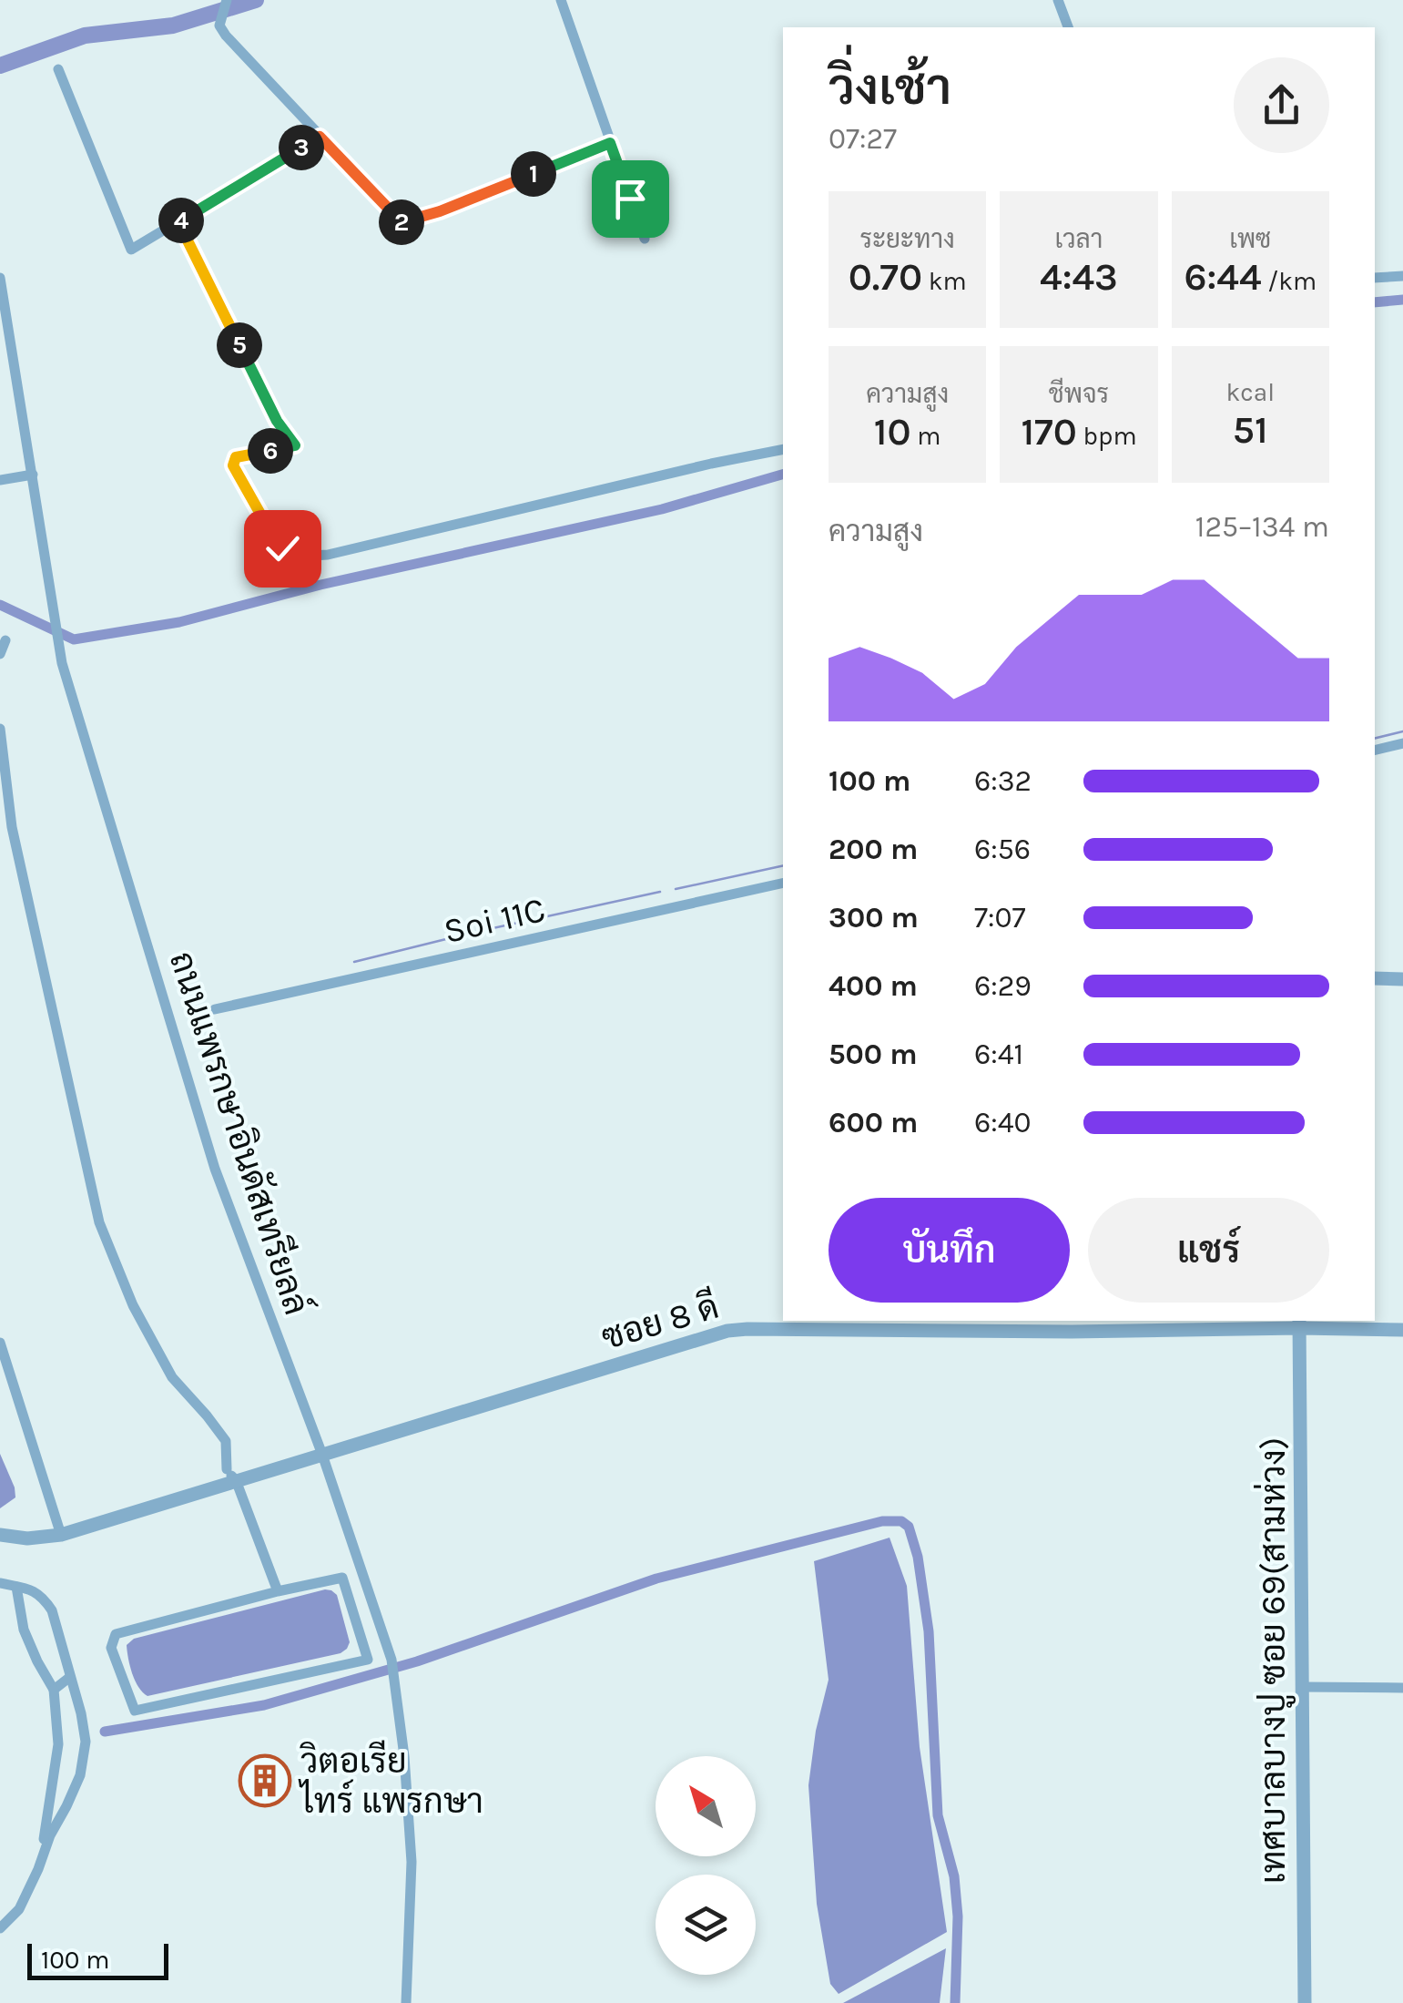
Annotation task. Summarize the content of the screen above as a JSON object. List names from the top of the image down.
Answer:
{
  "streets": {
    "street": [
      "Soi 11C",
      "ถนนแพรกษาอินดัสเทรียลล์",
      "ซอย 8 ดี",
      "เทศบาลบางปู ซอย 69(สามห่วง)"
    ]
  },
  "crossings": [
    ["ถนนแพรกษาอินดัสเทรียลล์", "ซอย 8 ดี"],
    ["ซอย 8 ดี", "เทศบาลบางปู ซอย 69(สามห่วง)"]
  ],
  "places": {
    "building": ["วิตอเรีย ไทร์ แพรกษา"]
  },
  "scale_bar": "100 m",
  "north": "top left",
  "page": {
    "heading": ["วิ่งเช้า", "07:27"],
    "pins": [
      "3",
      "1",
      "4",
      "2",
      "5",
      "6"
    ],
    "stats": [
      ["ระยะทาง", "0.70 km"],
      ["เวลา", "4:43"],
      ["เพซ", "6:44 /km"],
      ["ความสูง", "10 m"],
      ["ชีพจร", "170 bpm"],
      ["kcal", "51"]
    ],
    "chart": ["ความสูง", "125–134 m"],
    "list": [
      {
        "name": "100 m",
        "note": "6:32"
      },
      {
        "name": "200 m",
        "note": "6:56"
      },
      {
        "name": "300 m",
        "note": "7:07"
      },
      {
        "name": "400 m",
        "note": "6:29"
      },
      {
        "name": "500 m",
        "note": "6:41"
      },
      {
        "name": "600 m",
        "note": "6:40"
      }
    ],
    "buttons": ["บันทึก", "แชร์"],
    "scale": "100 m"
  }
}
